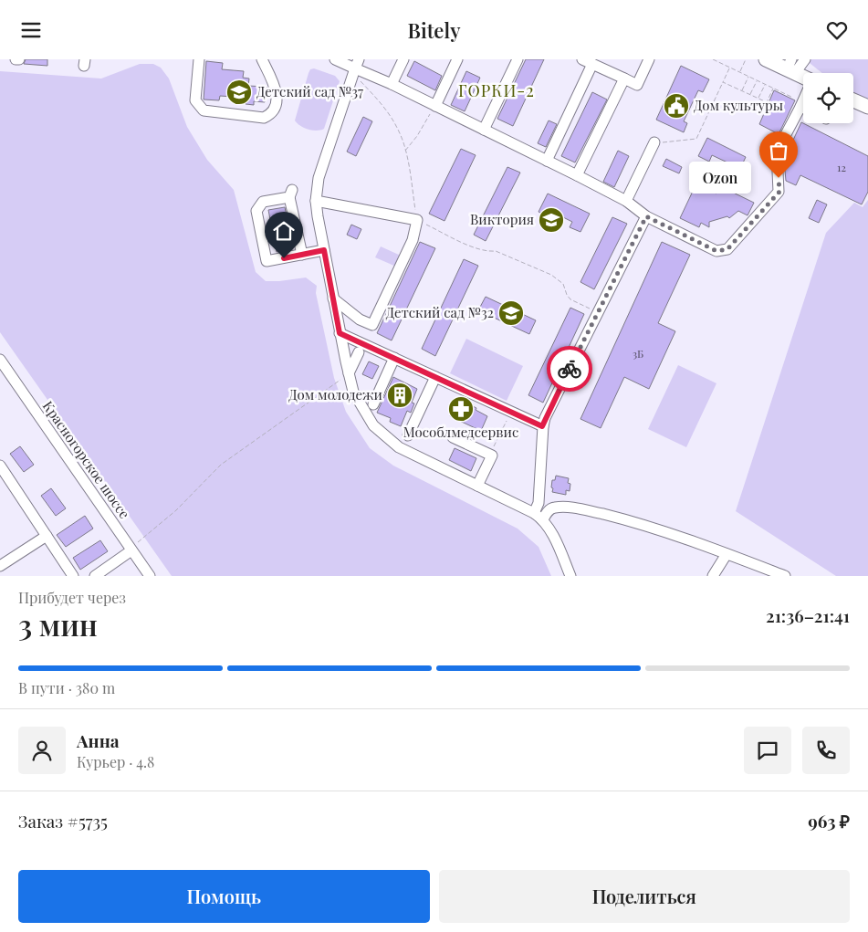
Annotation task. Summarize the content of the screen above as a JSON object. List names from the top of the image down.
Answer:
{
  "streets": {
    "street": ["Красногорское шоссе"]
  },
  "districts": ["ГОРКИ-2"],
  "places": {
    "school or university": ["Детский сад №37", "Виктория", "Детский сад №32"],
    "public building": ["Дом культуры"],
    "other": ["Ozon"],
    "building": ["Дом молодежи"],
    "pharmacy": ["Мособлмедсервис"]
  },
  "house_numbers": ["12", "3Б"],
  "page": {
    "header": "Bitely",
    "bubble": "Ozon",
    "heading": ["3 мин", "Прибудет через", "21:36–21:41"],
    "panel": [
      "Анна",
      "Курьер · 4.8",
      "Заказ #5735",
      "963 ₽"
    ],
    "bar": "В пути · 380 m",
    "buttons": ["Помощь", "Поделиться"]
  }
}
